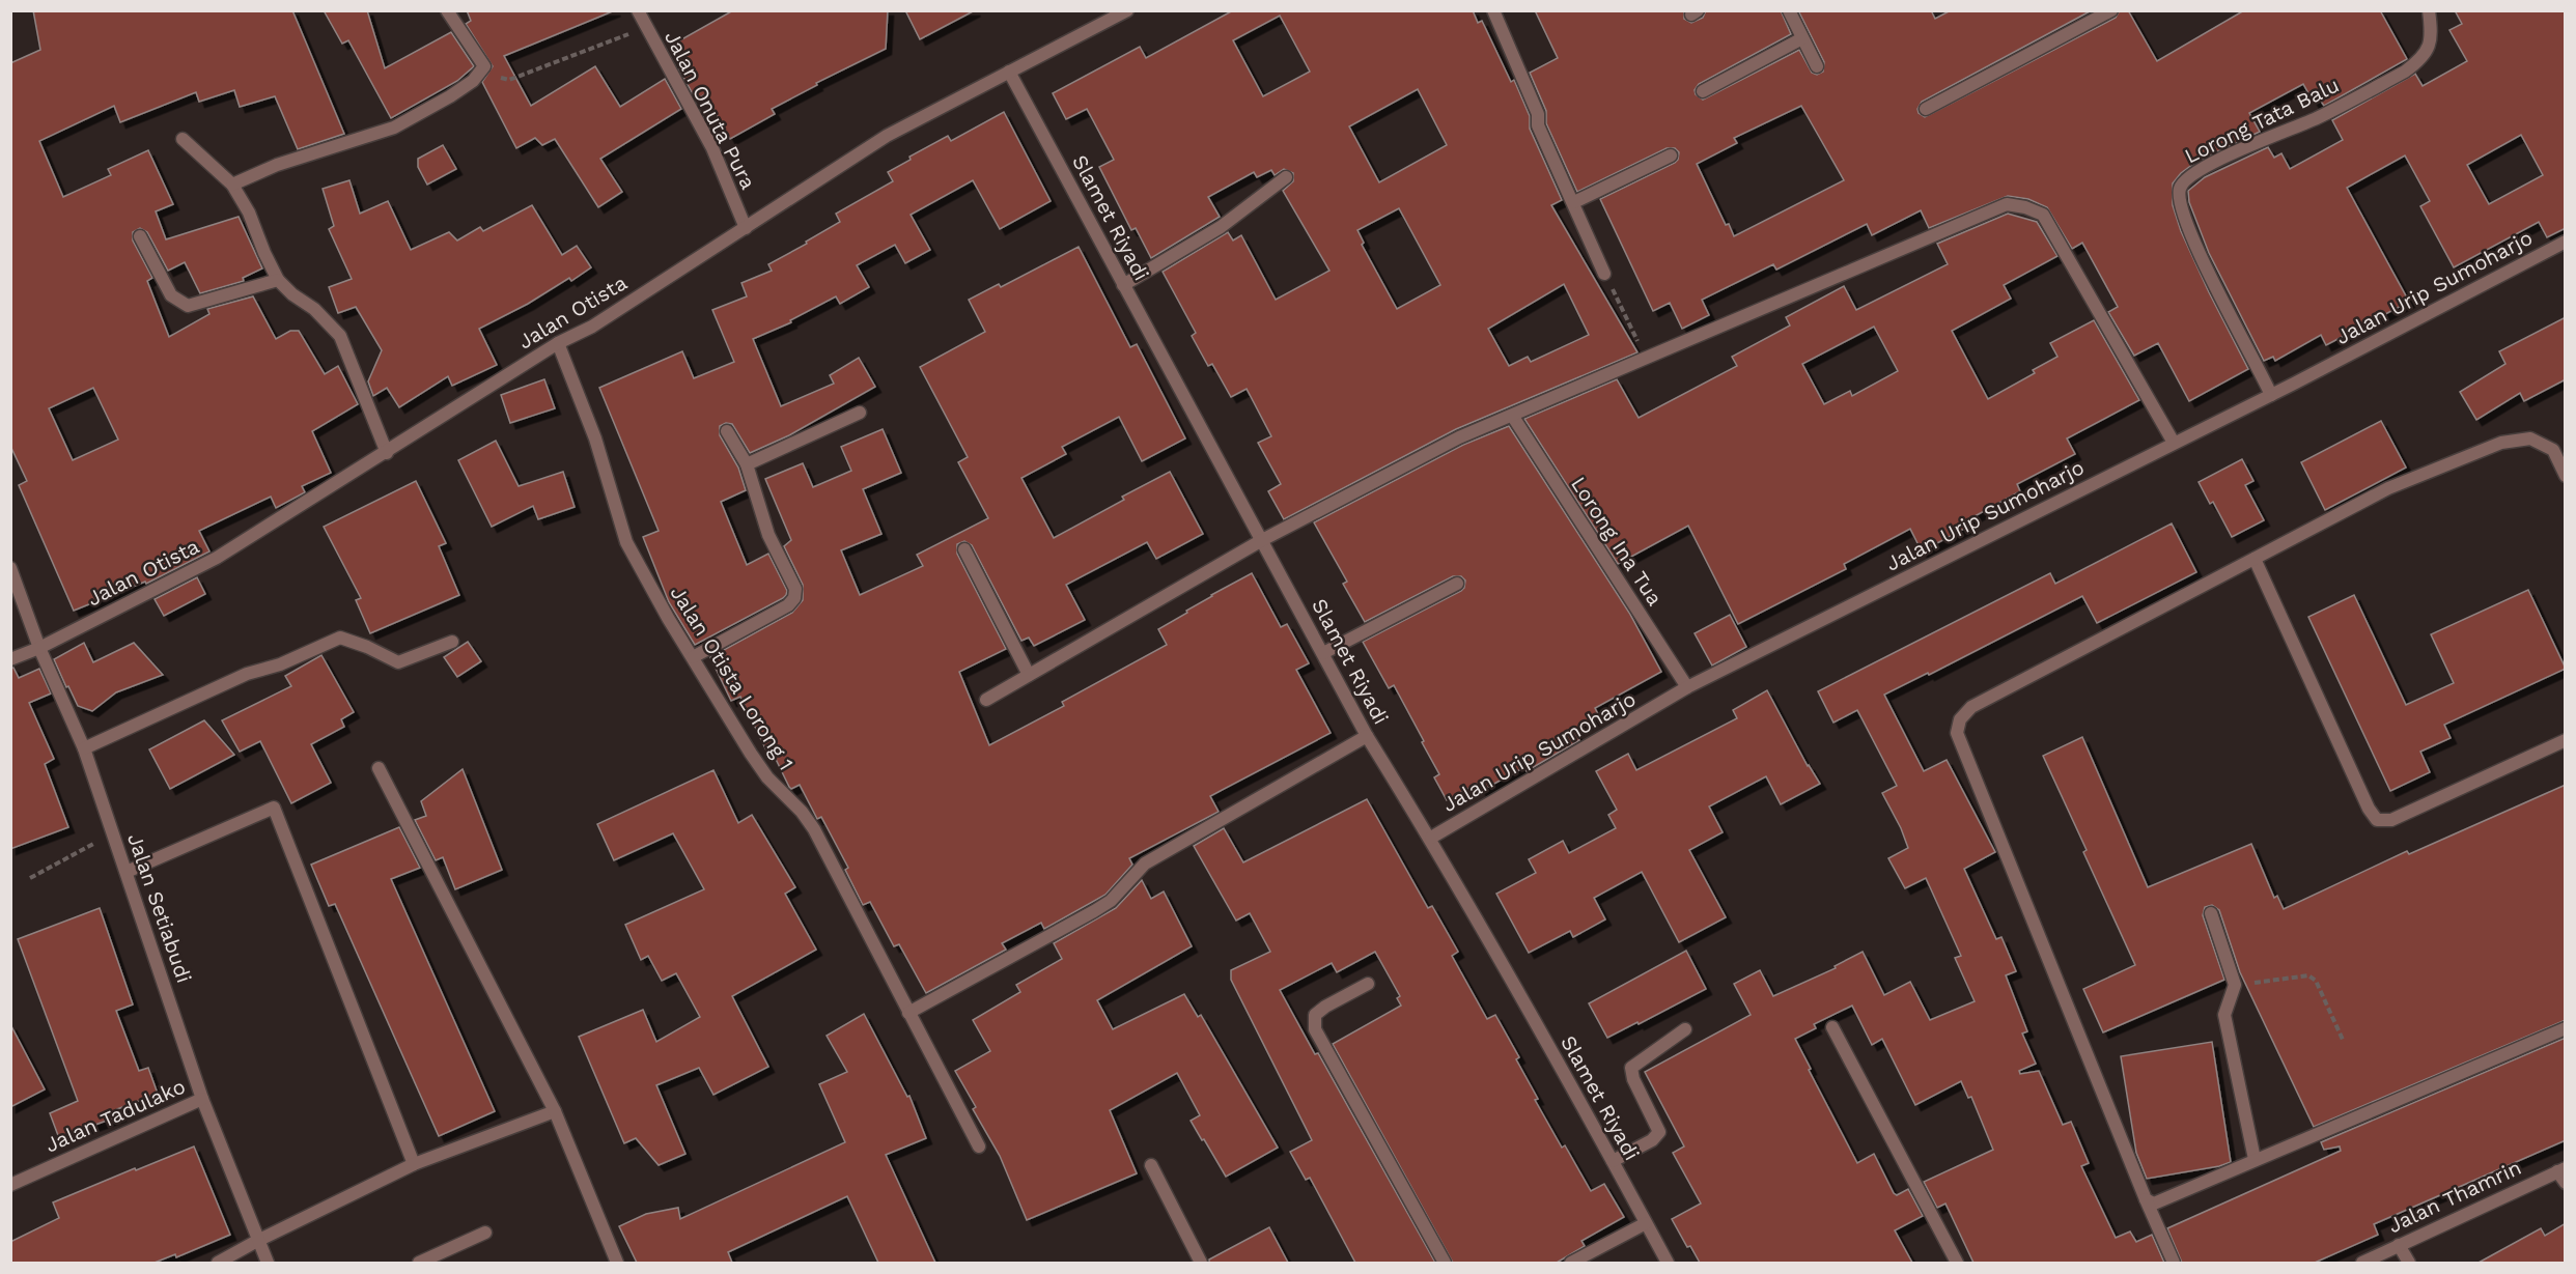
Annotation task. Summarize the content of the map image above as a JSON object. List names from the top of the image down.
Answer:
{
  "streets": {
    "street": [
      "Jalan Onuta Pura",
      "Lorong Tata Balu",
      "Slamet Riyadi",
      "Jalan Urip Sumoharjo",
      "Jalan Otista",
      "Lorong Ina Tua",
      "Jalan Otista Lorong 1",
      "Jalan Setiabudi",
      "Jalan Tadulako",
      "Jalan Thamrin"
    ]
  },
  "crossings": [
    ["Jalan Onuta Pura", "Jalan Otista"],
    ["Lorong Tata Balu", "Jalan Urip Sumoharjo"],
    ["Slamet Riyadi", "Jalan Urip Sumoharjo"],
    ["Slamet Riyadi", "Jalan Otista"],
    ["Jalan Urip Sumoharjo", "Lorong Ina Tua"],
    ["Jalan Otista", "Jalan Otista Lorong 1"],
    ["Jalan Otista", "Jalan Setiabudi"],
    ["Jalan Setiabudi", "Jalan Tadulako"]
  ]
}
